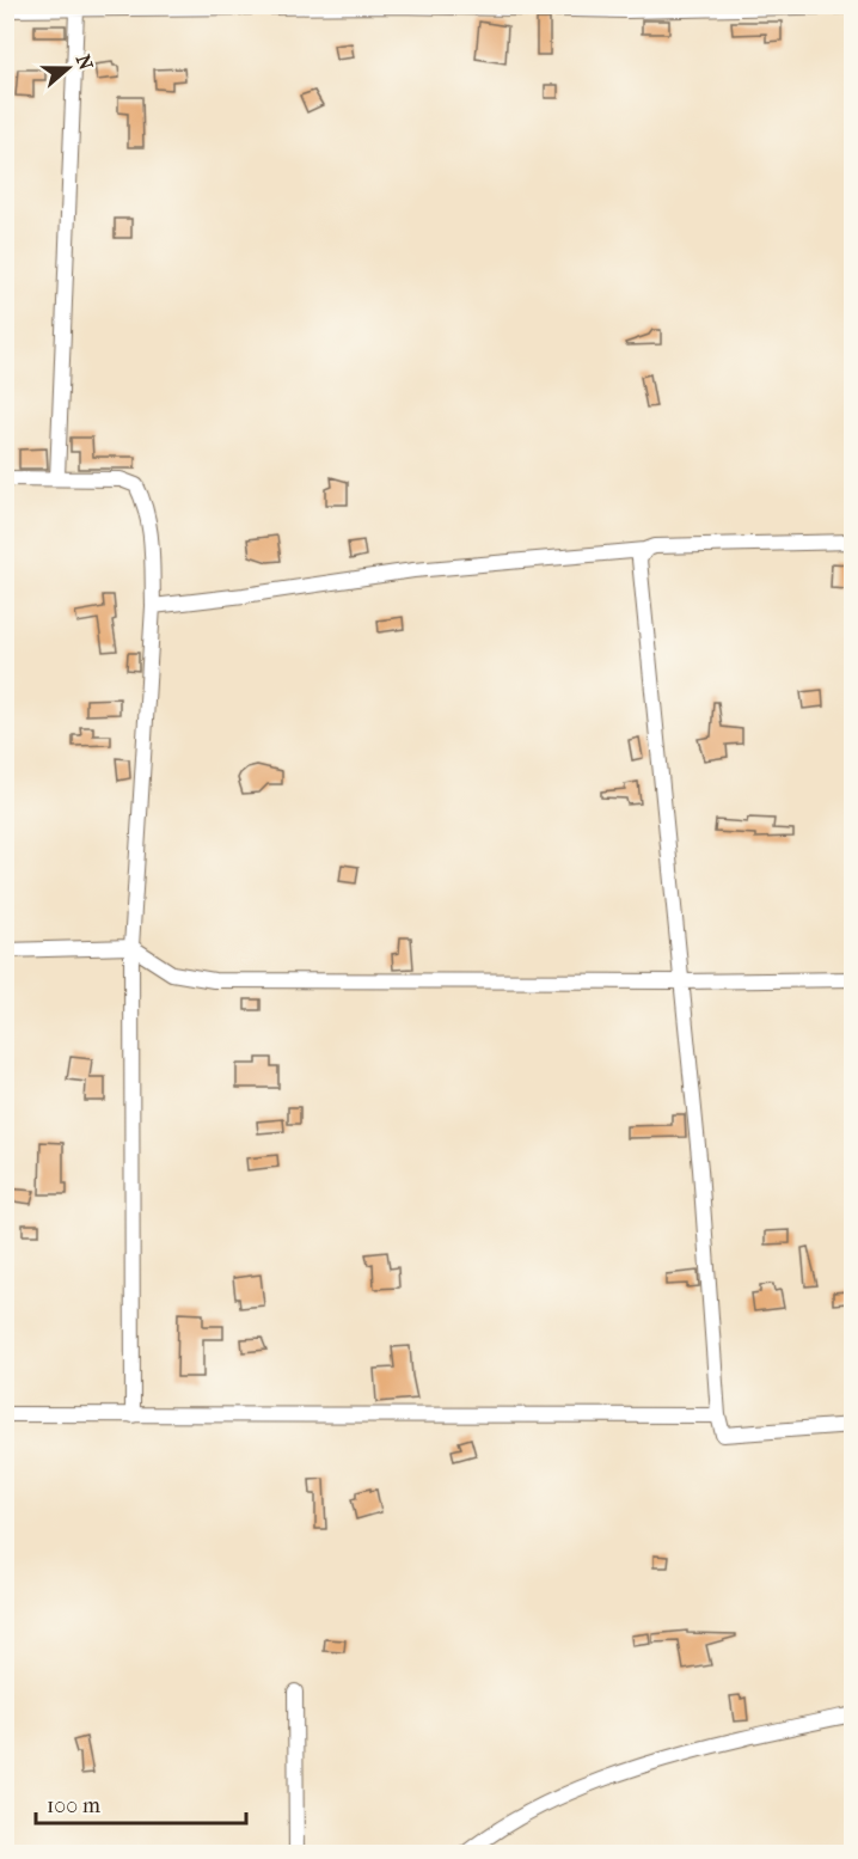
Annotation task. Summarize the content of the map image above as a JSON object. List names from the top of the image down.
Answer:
{
  "scale_bar": "100 m",
  "north": "right"
}
